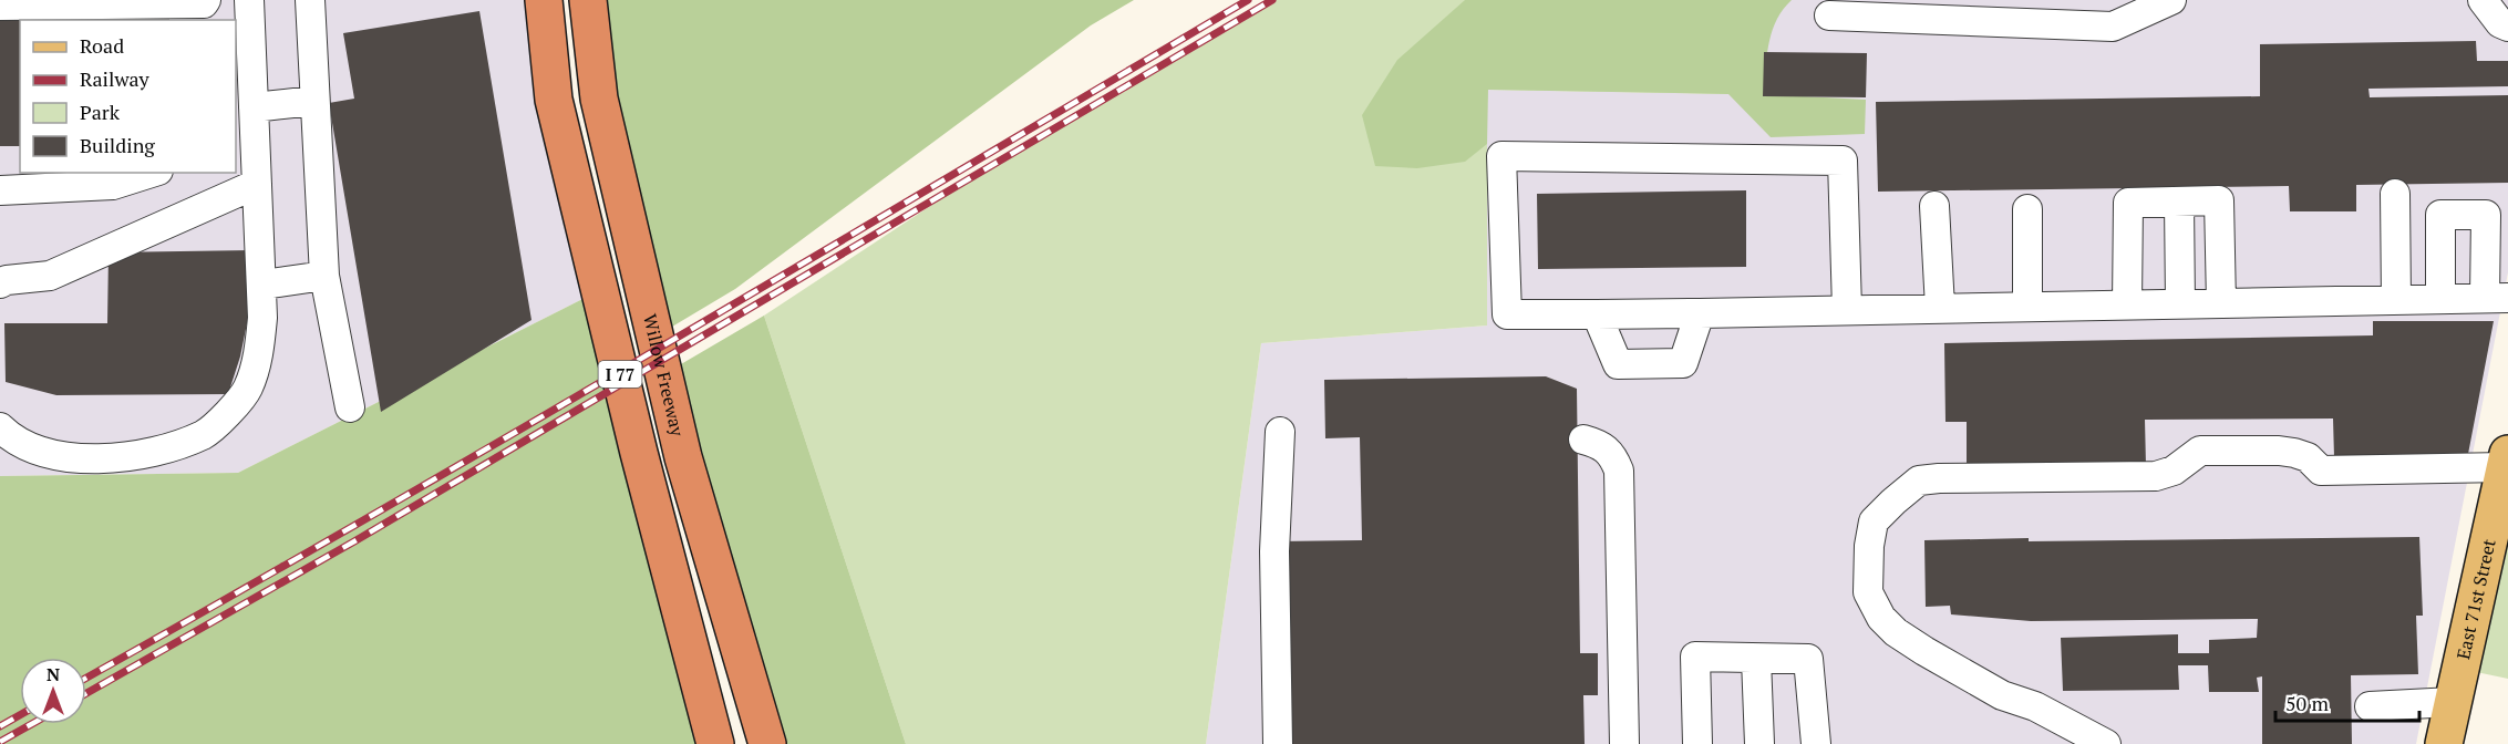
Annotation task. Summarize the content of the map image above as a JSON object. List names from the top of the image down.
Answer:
{
  "streets": {
    "highway": ["I 77", "Willow Freeway"],
    "main road": ["East 71st Street"]
  },
  "legend": [
    "Road",
    "Railway",
    "Park",
    "Building"
  ],
  "scale_bar": "50 m",
  "north": "top"
}
